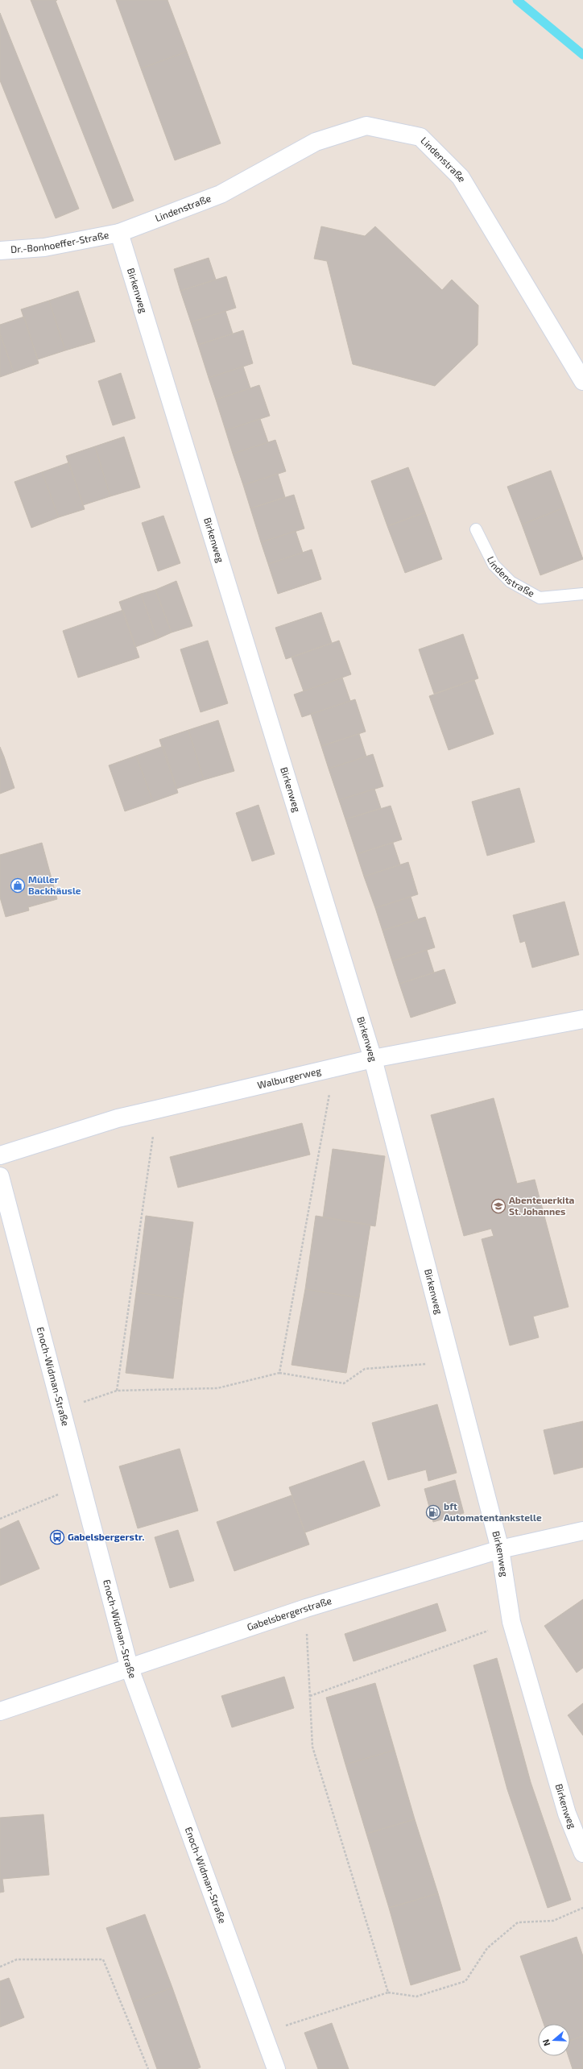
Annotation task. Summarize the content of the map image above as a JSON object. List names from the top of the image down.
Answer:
{
  "streets": {
    "street": [
      "Lindenstraße",
      "Dr.-Bonhoeffer-Straße",
      "Birkenweg",
      "Walburgerweg",
      "Enoch-Widman-Straße",
      "Gabelsbergerstraße"
    ]
  },
  "crossings": [
    ["Lindenstraße", "Dr.-Bonhoeffer-Straße"],
    ["Lindenstraße", "Birkenweg"],
    ["Dr.-Bonhoeffer-Straße", "Birkenweg"],
    ["Birkenweg", "Walburgerweg"],
    ["Birkenweg", "Gabelsbergerstraße"],
    ["Enoch-Widman-Straße", "Gabelsbergerstraße"]
  ],
  "places": {
    "shop": ["Müller Backhäusle"],
    "school or university": ["Abenteuerkita St. Johannes"],
    "fuel station": ["bft Automatentankstelle"],
    "bus stop": ["Gabelsbergerstr."]
  },
  "north": "left"
}
